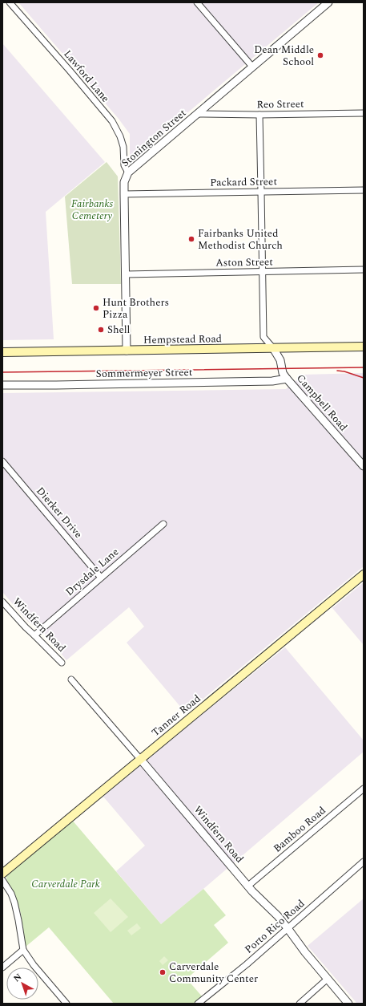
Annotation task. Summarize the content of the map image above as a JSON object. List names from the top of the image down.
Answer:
{
  "streets": {
    "main road": ["Hempstead Road", "Tanner Road"],
    "street": [
      "Lawford Lane",
      "Reo Street",
      "Stonington Street",
      "Packard Street",
      "Aston Street",
      "Sommermeyer Street",
      "Campbell Road",
      "Dierker Drive",
      "Drysdale Lane",
      "Windfern Road",
      "Bamboo Road",
      "Porto Rico Road"
    ]
  },
  "crossings": [
    ["Lawford Lane", "Stonington Street"],
    ["Reo Street", "Stonington Street"],
    ["Stonington Street", "Packard Street"],
    ["Stonington Street", "Aston Street"],
    ["Stonington Street", "Hempstead Road"],
    ["Hempstead Road", "Campbell Road"],
    ["Sommermeyer Street", "Campbell Road"],
    ["Dierker Drive", "Drysdale Lane"],
    ["Drysdale Lane", "Windfern Road"],
    ["Windfern Road", "Tanner Road"],
    ["Windfern Road", "Bamboo Road"],
    ["Windfern Road", "Porto Rico Road"]
  ],
  "parks": ["Fairbanks Cemetery", "Carverdale Park"],
  "places": [
    "Dean Middle School",
    "Fairbanks United Methodist Church",
    "Hunt Brothers Pizza",
    "Shell",
    "Carverdale Community Center"
  ],
  "north": "top left"
}
